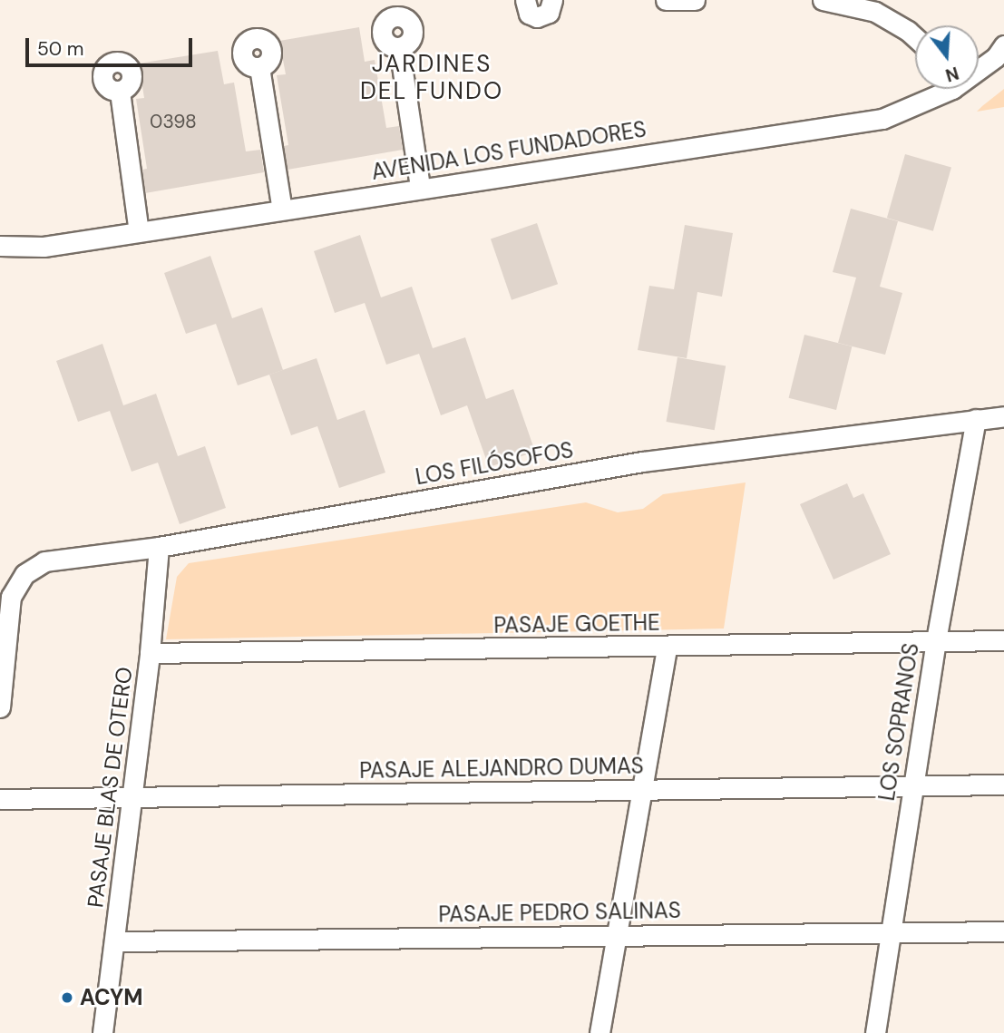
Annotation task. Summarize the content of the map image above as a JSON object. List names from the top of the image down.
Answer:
{
  "streets": {
    "street": [
      "AVENIDA LOS FUNDADORES",
      "LOS FILÓSOFOS",
      "PASAJE GOETHE",
      "LOS SOPRANOS",
      "PASAJE ALEJANDRO DUMAS",
      "PASAJE BLAS DE OTERO",
      "PASAJE PEDRO SALINAS"
    ]
  },
  "crossings": [
    ["LOS FILÓSOFOS", "LOS SOPRANOS"],
    ["LOS FILÓSOFOS", "PASAJE BLAS DE OTERO"],
    ["PASAJE GOETHE", "LOS SOPRANOS"],
    ["PASAJE GOETHE", "PASAJE BLAS DE OTERO"],
    ["LOS SOPRANOS", "PASAJE ALEJANDRO DUMAS"],
    ["LOS SOPRANOS", "PASAJE PEDRO SALINAS"],
    ["PASAJE ALEJANDRO DUMAS", "PASAJE BLAS DE OTERO"],
    ["PASAJE BLAS DE OTERO", "PASAJE PEDRO SALINAS"]
  ],
  "districts": ["JARDINES DEL FUNDO"],
  "places": ["ACYM"],
  "house_numbers": ["0398"],
  "scale_bar": "50 m",
  "north": "bottom"
}
